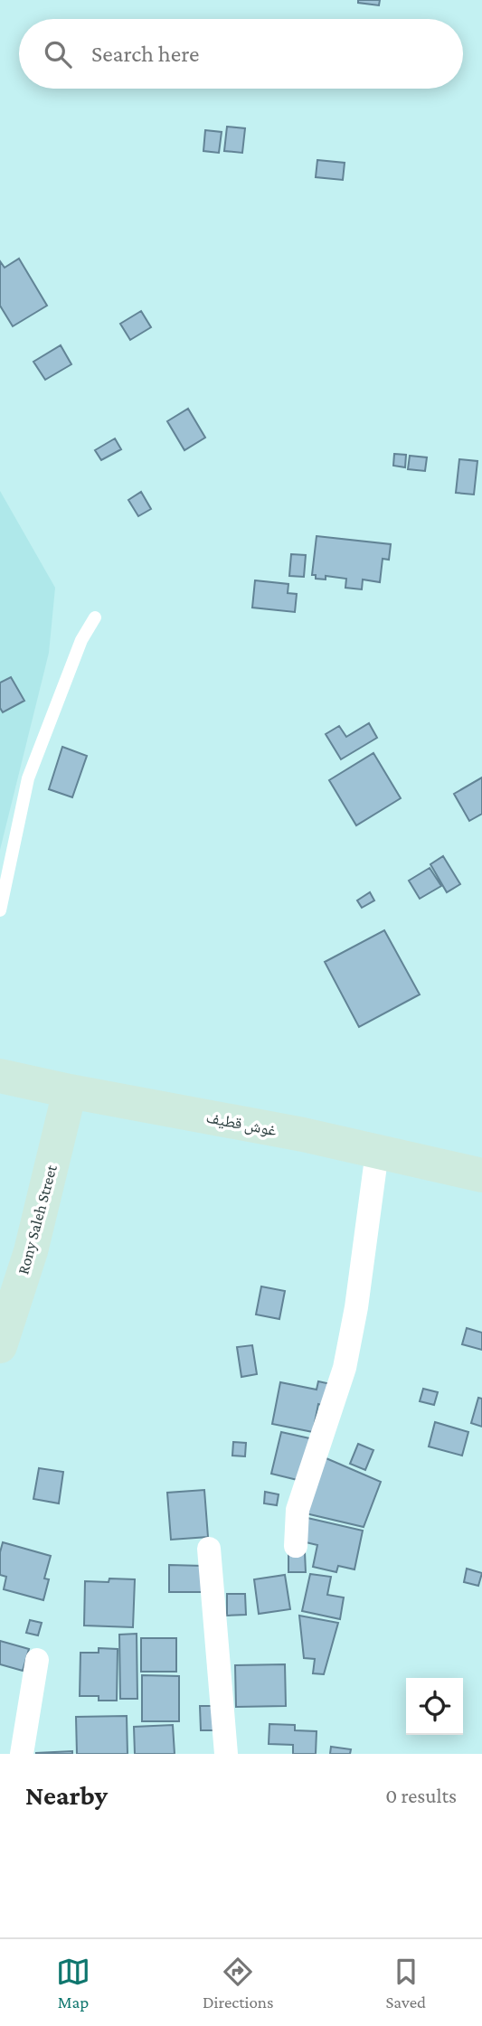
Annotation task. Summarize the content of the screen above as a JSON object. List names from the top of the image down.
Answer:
{
  "streets": {
    "main road": ["غوش قطيف", "Rony Saleh Street"]
  },
  "crossings": [
    ["غوش قطيف", "Rony Saleh Street"]
  ],
  "page": {
    "search": "Search here",
    "heading": ["Nearby", "0 results"],
    "nav": ["Map", "Directions", "Saved"]
  }
}
